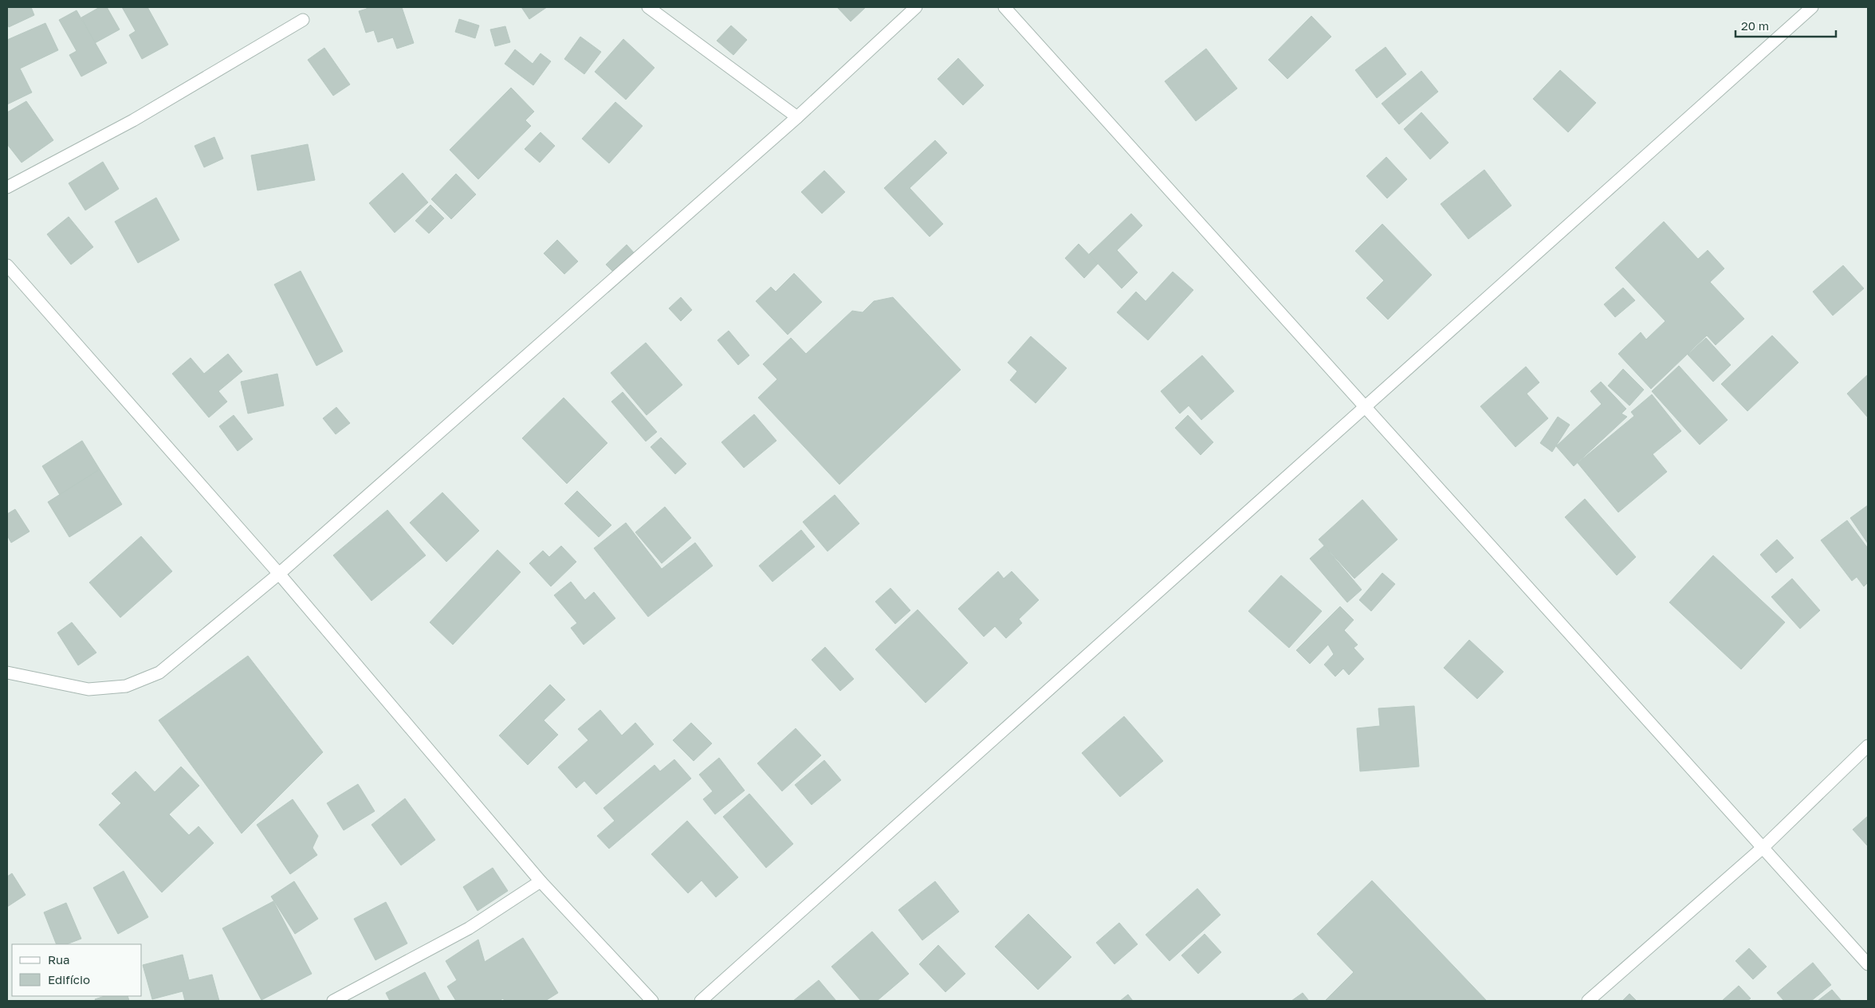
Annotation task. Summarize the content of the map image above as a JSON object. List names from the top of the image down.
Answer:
{
  "legend": ["Rua", "Edifício"],
  "scale_bar": "20 m"
}
